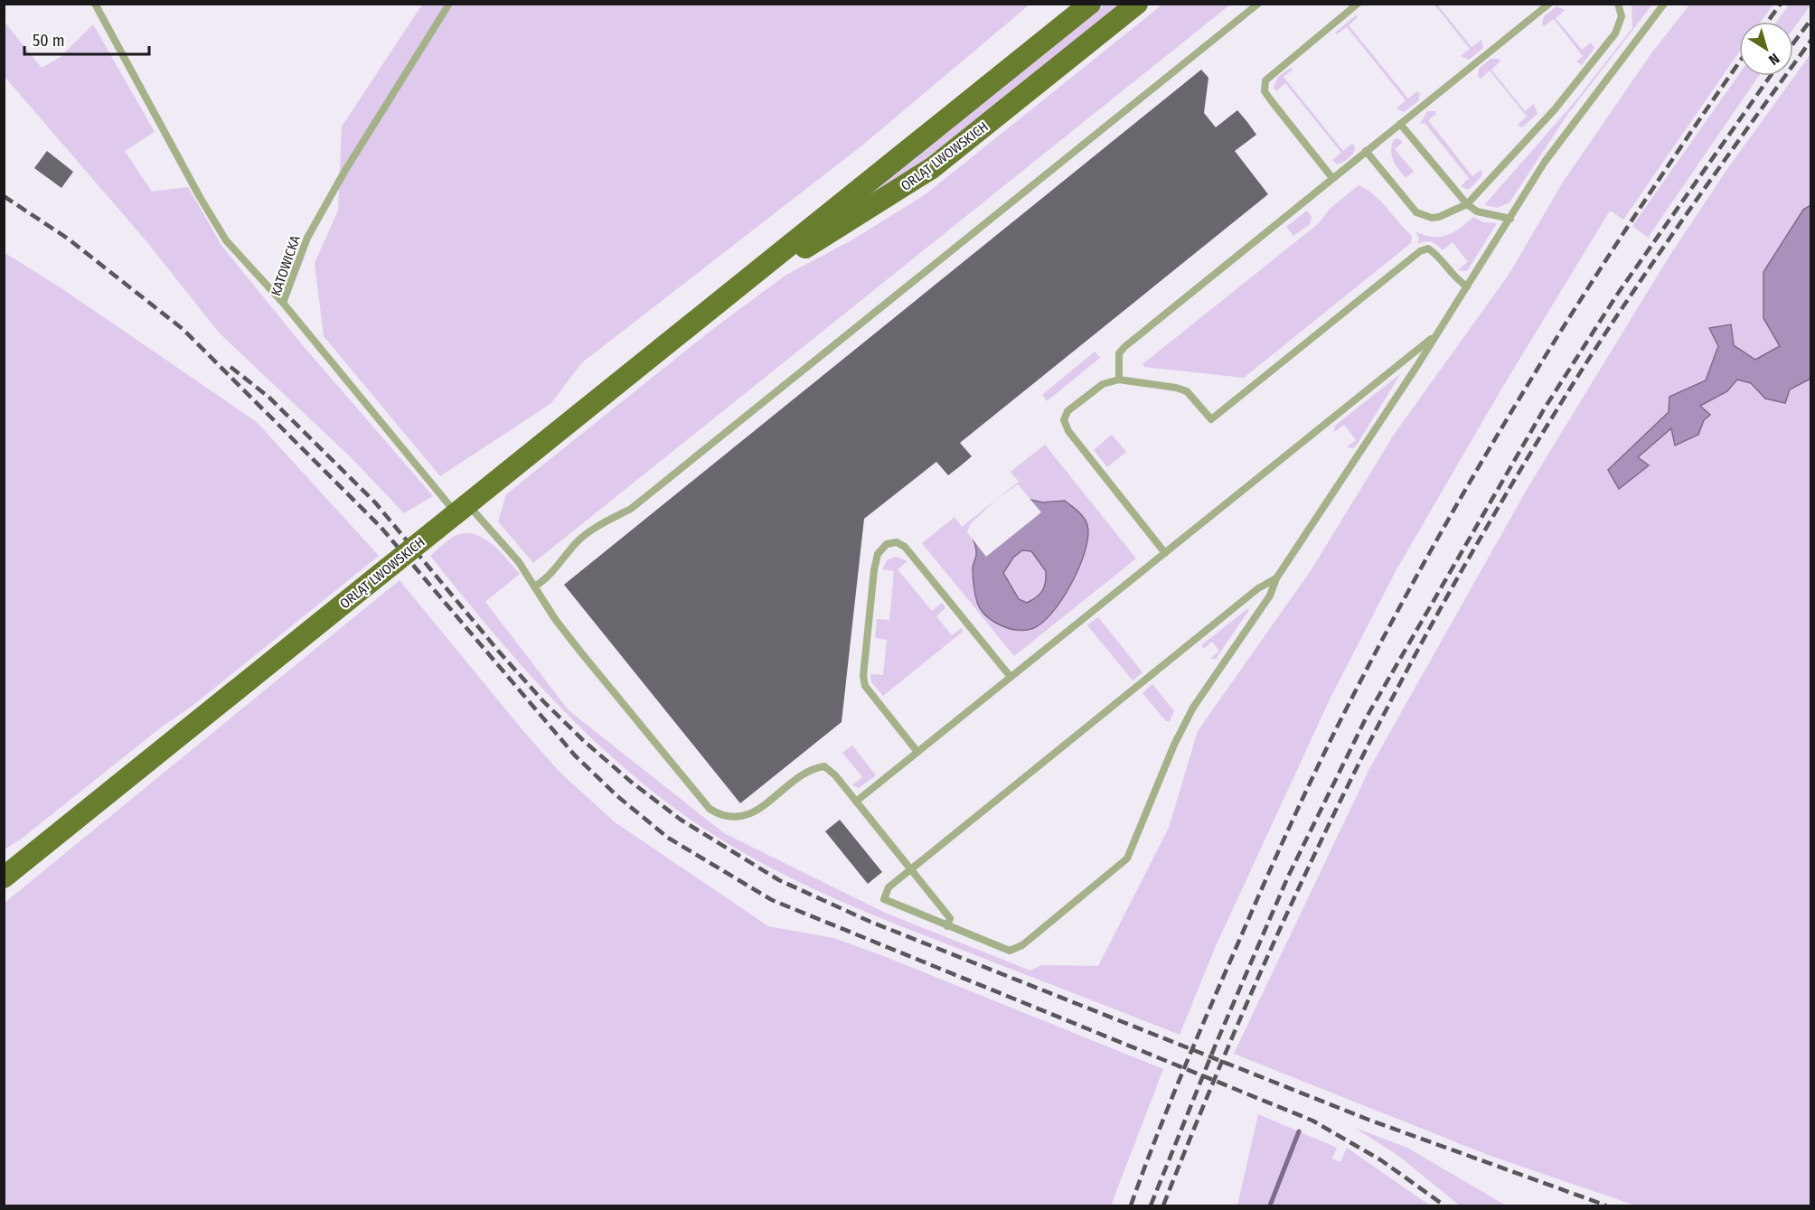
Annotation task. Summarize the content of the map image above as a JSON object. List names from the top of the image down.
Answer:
{
  "streets": {
    "main road": ["ORLĄT LWOWSKICH"],
    "lane": ["KATOWICKA"]
  },
  "crossings": [
    ["ORLĄT LWOWSKICH", "KATOWICKA"]
  ],
  "scale_bar": "50 m",
  "north": "bottom right"
}
